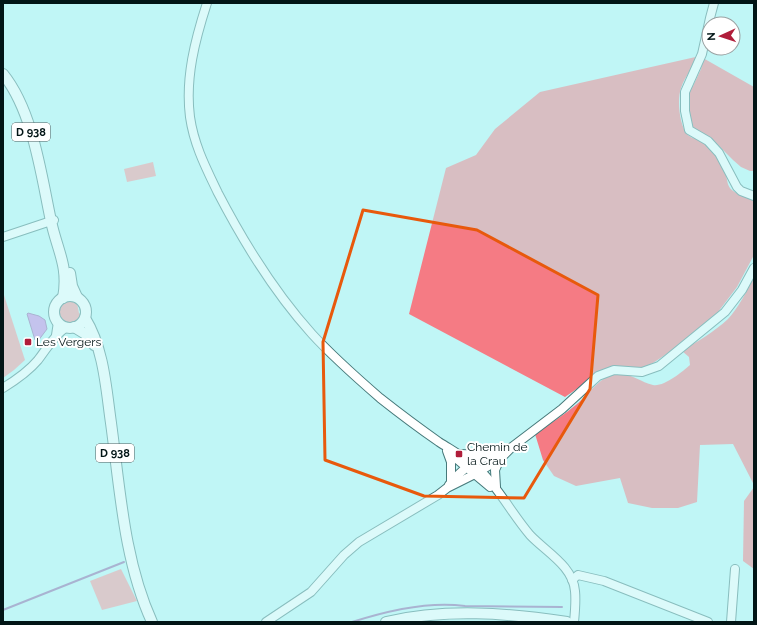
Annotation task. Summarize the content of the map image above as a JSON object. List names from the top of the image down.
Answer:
{
  "streets": {
    "main road": ["D 938"]
  },
  "places": {
    "transit": ["Les Vergers", "Chemin de la Crau"]
  },
  "north": "left"
}
